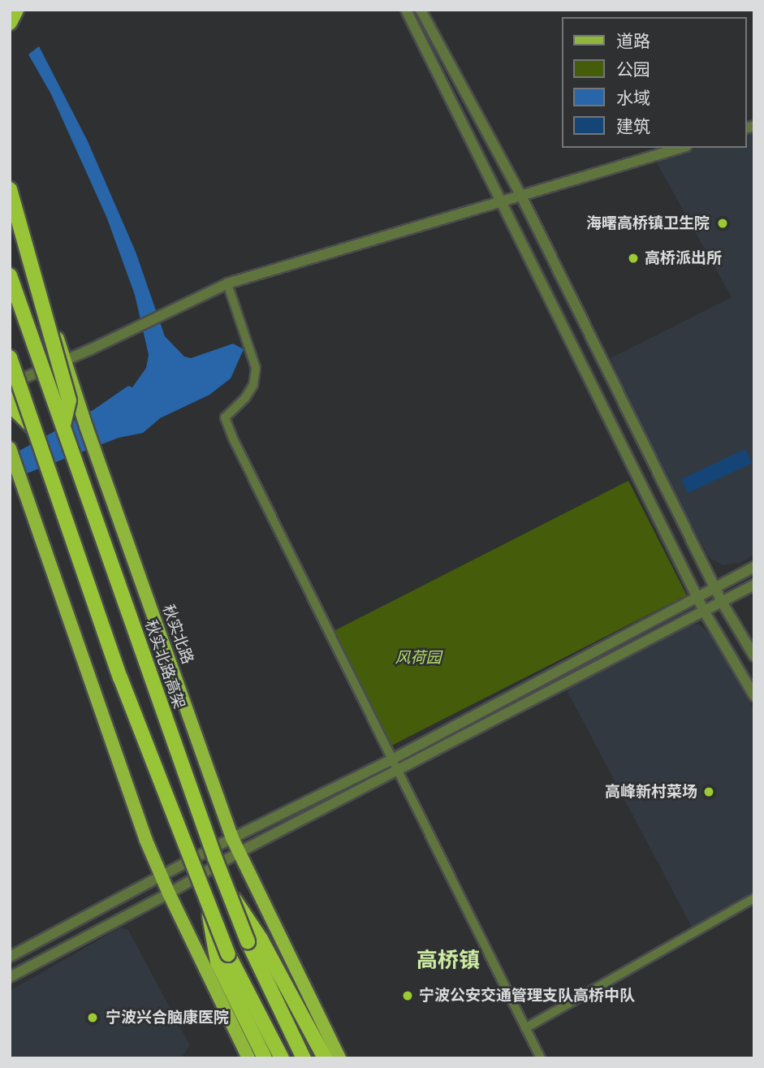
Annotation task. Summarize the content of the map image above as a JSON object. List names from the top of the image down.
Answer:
{
  "streets": {
    "highway": ["秋实北路高架"],
    "main road": ["秋实北路"]
  },
  "districts": ["高桥镇"],
  "parks": ["风荷园"],
  "places": [
    "海曙高桥镇卫生院",
    "高桥派出所",
    "高峰新村菜场",
    "宁波公安交通管理支队高桥中队",
    "宁波兴合脑康医院"
  ],
  "legend": [
    "道路",
    "公园",
    "水域",
    "建筑"
  ]
}
